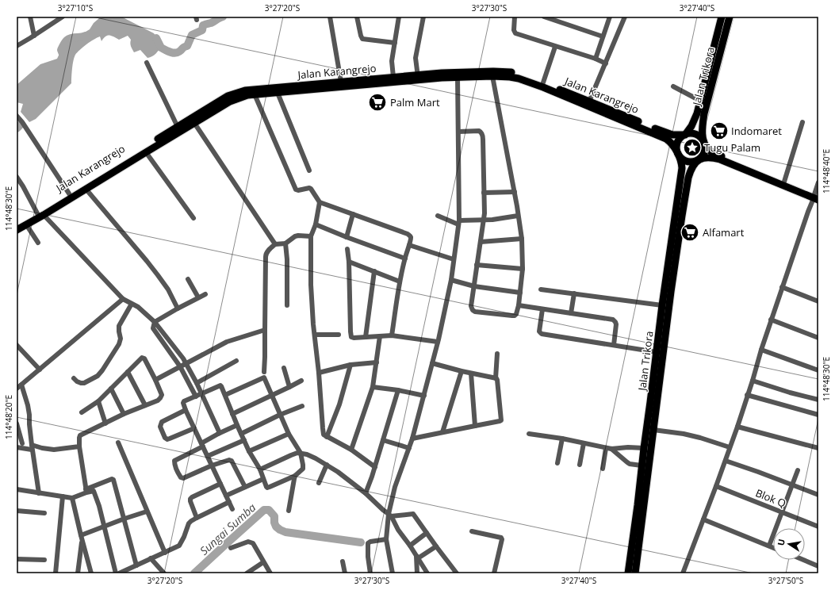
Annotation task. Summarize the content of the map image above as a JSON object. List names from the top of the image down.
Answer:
{
  "streets": {
    "main road": ["Jalan Karangrejo", "Jalan Trikora"],
    "street": ["Blok Q"]
  },
  "crossings": [
    ["Jalan Karangrejo", "Jalan Trikora"]
  ],
  "water": ["Sungai Sumba"],
  "places": {
    "supermarket": ["Palm Mart", "Indomaret", "Alfamart"],
    "place": ["Tugu Palam"]
  },
  "north": "left",
  "coordinates": [
    "3°27'10\"S",
    "3°27'20\"S",
    "3°27'30\"S",
    "3°27'40\"S",
    "114°48'40\"E",
    "114°48'30\"E",
    "114°48'20\"E",
    "3°27'50\"S"
  ]
}
